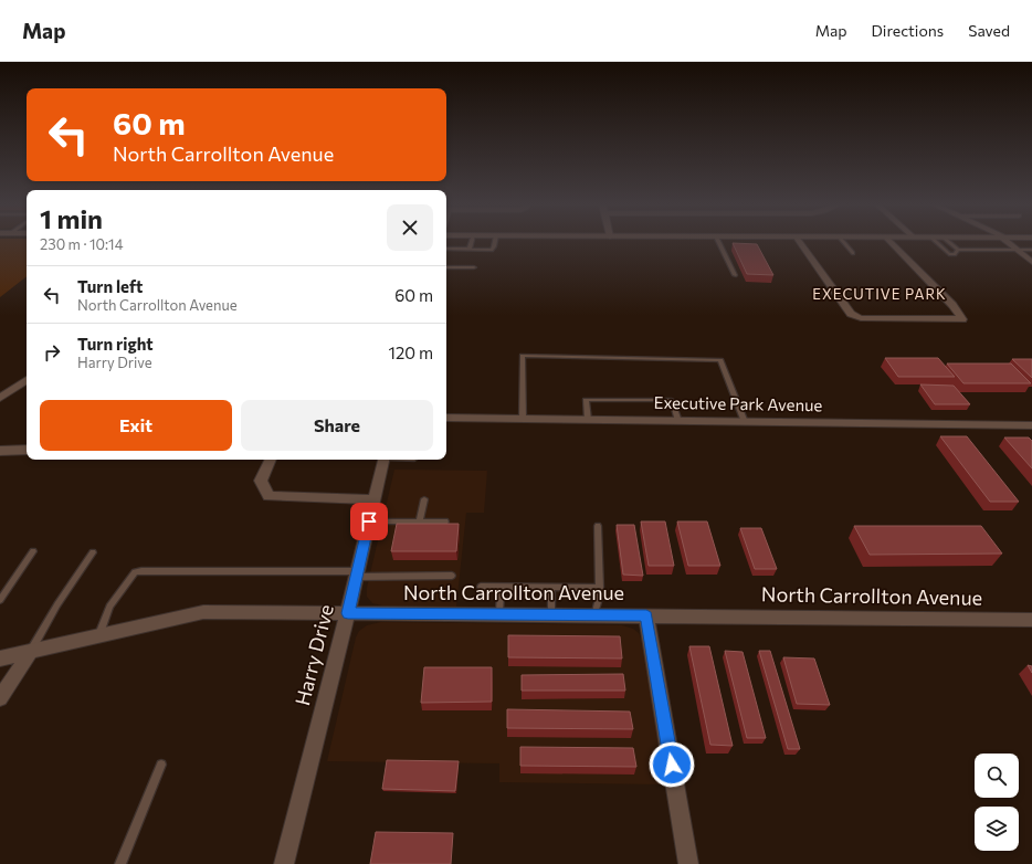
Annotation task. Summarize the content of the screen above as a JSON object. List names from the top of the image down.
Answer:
{
  "streets": {
    "street": ["Executive Park Avenue", "North Carrollton Avenue", "Harry Drive"]
  },
  "crossings": [
    ["North Carrollton Avenue", "Harry Drive"]
  ],
  "districts": ["EXECUTIVE PARK"],
  "page": {
    "header": "Map",
    "nav": ["Map", "Directions", "Saved"],
    "turn": ["60 m", "North Carrollton Avenue"],
    "heading": ["1 min", "230 m · 10:14"],
    "list": [
      {
        "name": "Turn left",
        "note": "North Carrollton Avenue",
        "value": "60 m"
      },
      {
        "name": "Turn right",
        "note": "Harry Drive",
        "value": "120 m"
      }
    ],
    "buttons": ["Exit", "Share"]
  }
}
